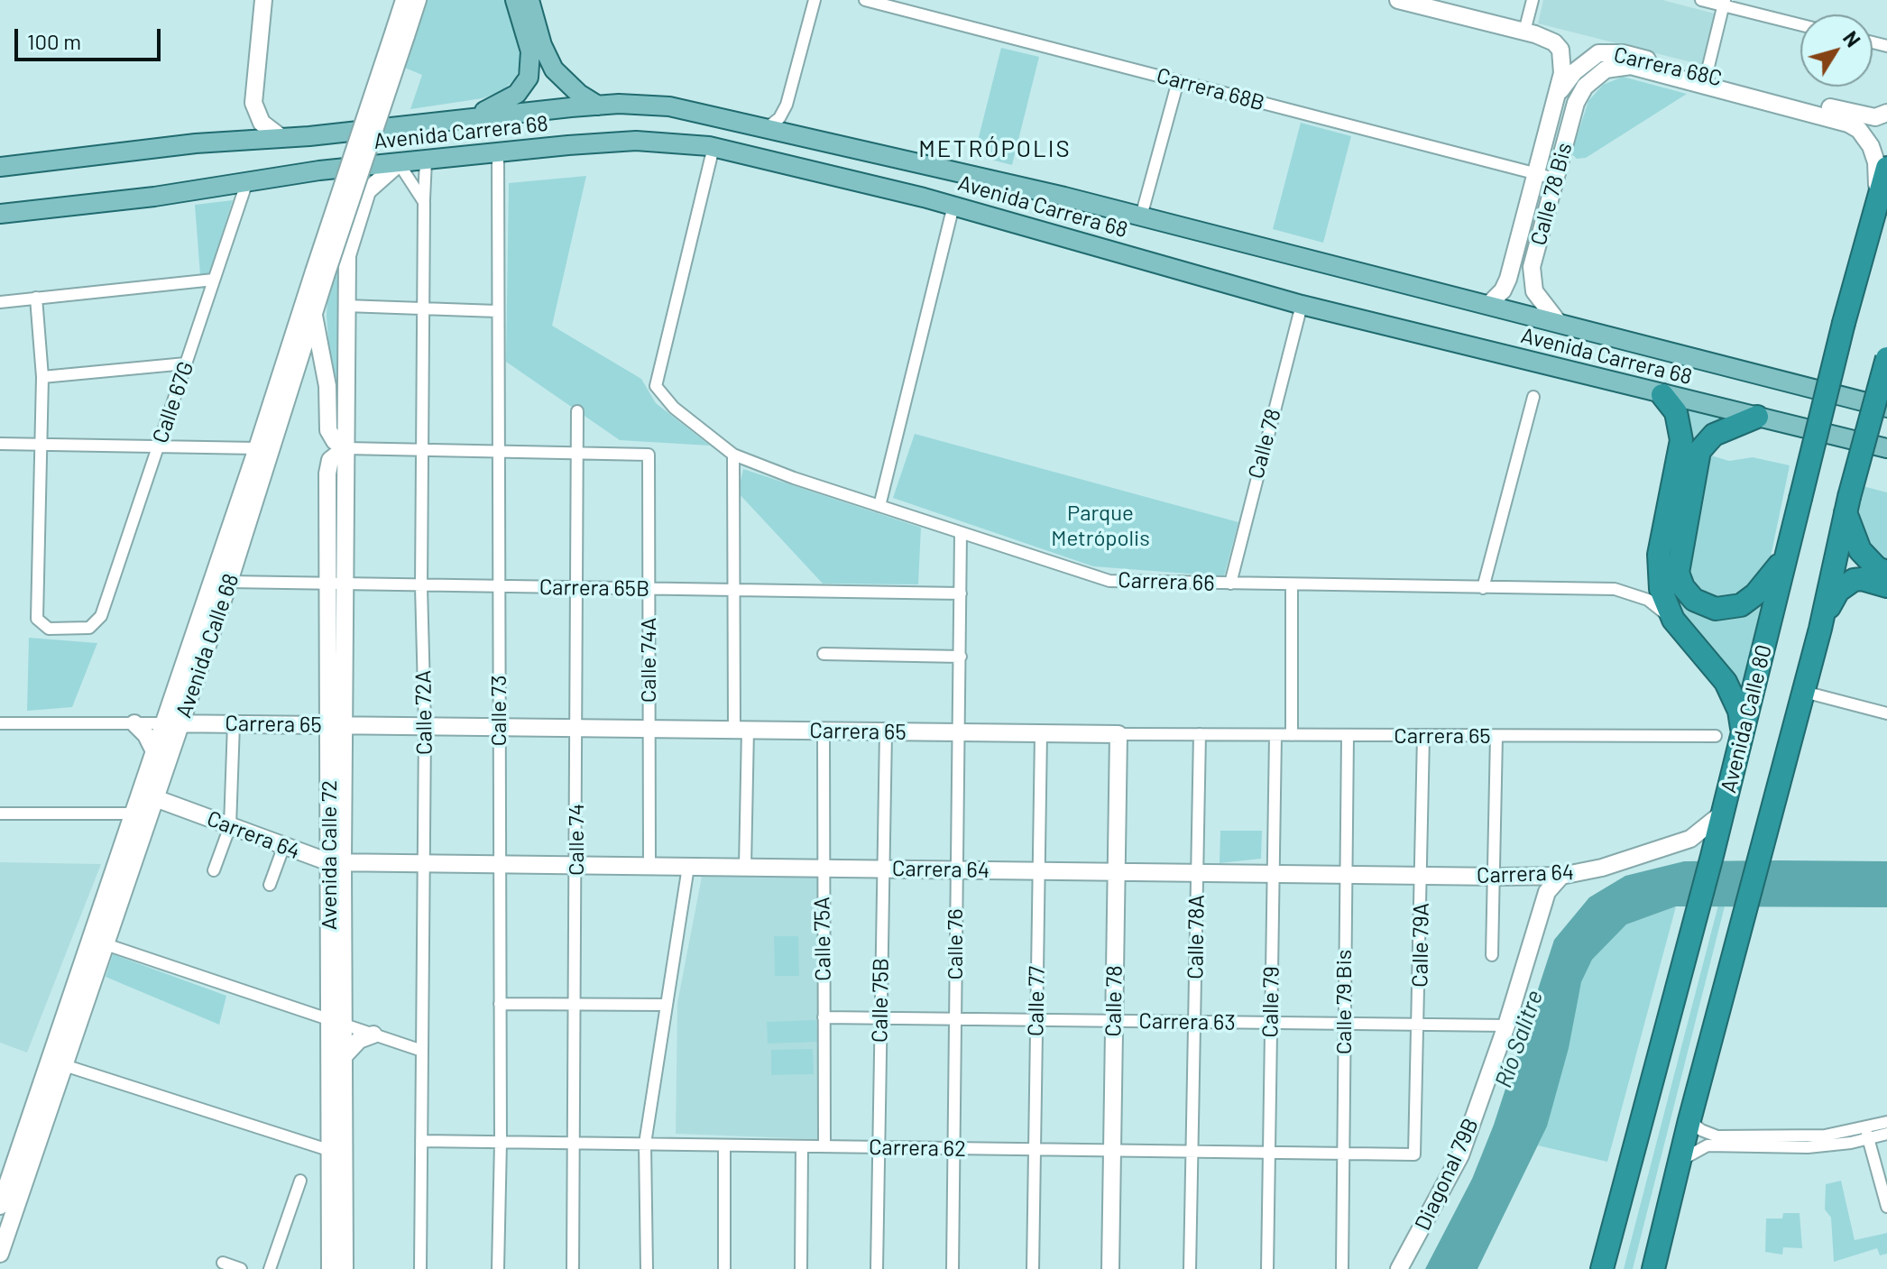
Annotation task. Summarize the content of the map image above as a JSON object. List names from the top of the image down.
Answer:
{
  "streets": {
    "highway": ["Avenida Calle 80"],
    "main road": [
      "Carrera 68C",
      "Avenida Carrera 68",
      "Calle 78 Bis",
      "Calle 78",
      "Avenida Calle 68",
      "Carrera 65",
      "Carrera 64",
      "Avenida Calle 72",
      "Diagonal 79B"
    ],
    "street": [
      "Carrera 68B",
      "Calle 67G",
      "Carrera 66",
      "Carrera 65B",
      "Calle 74A",
      "Calle 73",
      "Calle 72A",
      "Calle 74",
      "Calle 78A",
      "Calle 75A",
      "Calle 76",
      "Calle 79A",
      "Calle 75B",
      "Calle 77",
      "Calle 79",
      "Calle 79 Bis",
      "Carrera 63",
      "Carrera 62"
    ]
  },
  "crossings": [
    ["Carrera 68C", "Calle 78 Bis"],
    ["Carrera 68C", "Avenida Calle 80"],
    ["Carrera 68B", "Calle 78 Bis"],
    ["Avenida Carrera 68", "Calle 78 Bis"],
    ["Avenida Carrera 68", "Calle 67G"],
    ["Avenida Carrera 68", "Calle 78"],
    ["Avenida Carrera 68", "Carrera 66"],
    ["Avenida Carrera 68", "Calle 73"],
    ["Avenida Carrera 68", "Calle 72A"],
    ["Avenida Carrera 68", "Avenida Calle 72"],
    ["Calle 78", "Carrera 66"],
    ["Calle 78", "Carrera 65"],
    ["Calle 78", "Carrera 64"],
    ["Calle 78", "Carrera 63"],
    ["Calle 78", "Carrera 62"],
    ["Carrera 66", "Calle 76"],
    ["Carrera 65B", "Avenida Calle 68"],
    ["Carrera 65B", "Calle 74A"],
    ["Carrera 65B", "Calle 73"],
    ["Carrera 65B", "Calle 72A"],
    ["Carrera 65B", "Calle 74"],
    ["Carrera 65B", "Avenida Calle 72"],
    ["Carrera 65B", "Calle 76"],
    ["Avenida Calle 68", "Carrera 65"],
    ["Avenida Calle 68", "Carrera 64"],
    ["Calle 74A", "Carrera 65"],
    ["Calle 74A", "Carrera 64"],
    ["Calle 74A", "Calle 74"],
    ["Calle 73", "Carrera 65"],
    ["Calle 73", "Carrera 64"],
    ["Calle 73", "Carrera 62"],
    ["Calle 72A", "Carrera 65"],
    ["Calle 72A", "Carrera 64"],
    ["Calle 72A", "Carrera 62"],
    ["Avenida Calle 80", "Carrera 64"],
    ["Carrera 65", "Calle 74"],
    ["Carrera 65", "Avenida Calle 72"],
    ["Carrera 65", "Calle 78A"],
    ["Carrera 65", "Calle 75A"],
    ["Carrera 65", "Calle 76"],
    ["Carrera 65", "Calle 79A"],
    ["Carrera 65", "Calle 75B"],
    ["Carrera 65", "Calle 77"],
    ["Carrera 65", "Calle 79"],
    ["Carrera 65", "Calle 79 Bis"],
    ["Carrera 64", "Calle 74"],
    ["Carrera 64", "Avenida Calle 72"],
    ["Carrera 64", "Calle 78A"],
    ["Carrera 64", "Calle 75A"],
    ["Carrera 64", "Calle 76"],
    ["Carrera 64", "Calle 79A"],
    ["Carrera 64", "Calle 75B"],
    ["Carrera 64", "Calle 77"],
    ["Carrera 64", "Calle 79"],
    ["Carrera 64", "Calle 79 Bis"],
    ["Carrera 64", "Diagonal 79B"],
    ["Calle 74", "Carrera 62"],
    ["Calle 78A", "Carrera 63"],
    ["Calle 78A", "Carrera 62"],
    ["Calle 75A", "Carrera 63"],
    ["Calle 75A", "Carrera 62"],
    ["Calle 76", "Carrera 63"],
    ["Calle 76", "Carrera 62"],
    ["Calle 79A", "Carrera 63"],
    ["Calle 79A", "Carrera 62"],
    ["Calle 75B", "Carrera 63"],
    ["Calle 75B", "Carrera 62"],
    ["Calle 77", "Carrera 63"],
    ["Calle 77", "Carrera 62"],
    ["Calle 79", "Carrera 63"],
    ["Calle 79", "Carrera 62"],
    ["Calle 79 Bis", "Carrera 63"],
    ["Calle 79 Bis", "Carrera 62"],
    ["Carrera 63", "Diagonal 79B"]
  ],
  "districts": ["METRÓPOLIS"],
  "water": ["Río Salitre"],
  "parks": ["Parque Metrópolis"],
  "scale_bar": "100 m",
  "north": "top right"
}
